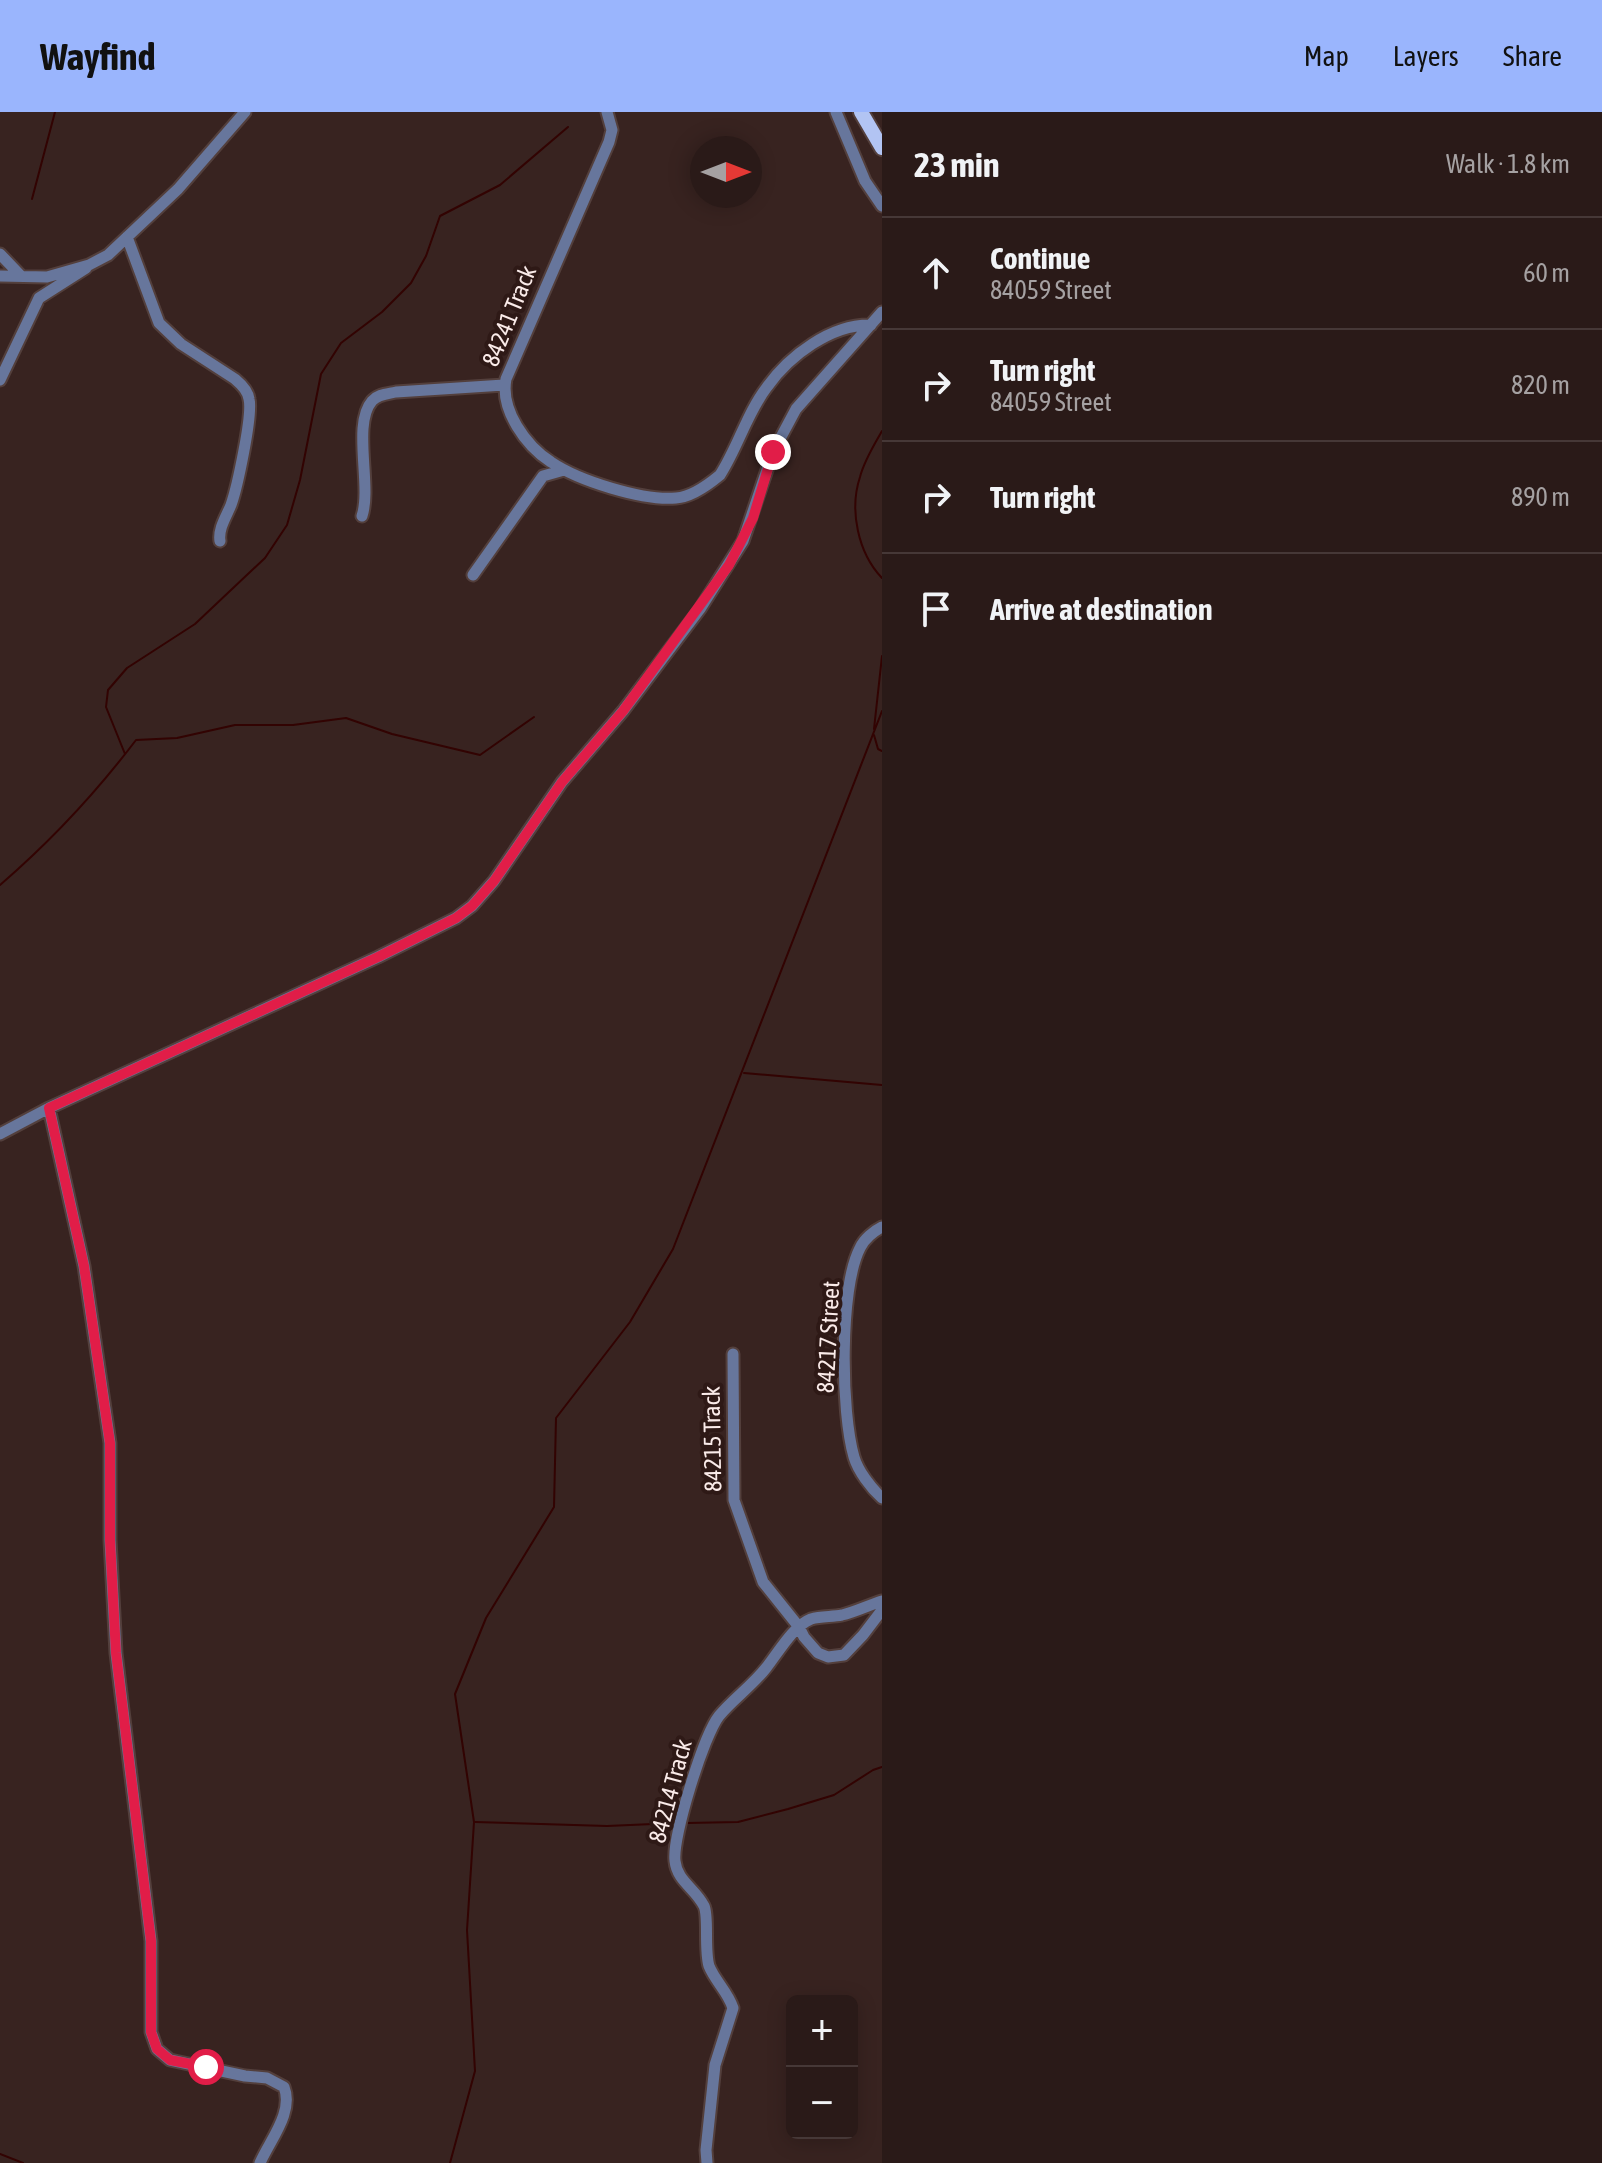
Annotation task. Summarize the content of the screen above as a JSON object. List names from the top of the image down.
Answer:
{
  "streets": {
    "street": [
      "84241 Track",
      "84217 Street",
      "84215 Track",
      "84214 Track"
    ]
  },
  "crossings": [
    ["84215 Track", "84214 Track"]
  ],
  "north": "right",
  "page": {
    "header": "Wayfind",
    "nav": ["Map", "Layers", "Share"],
    "heading": ["23 min", "Walk · 1.8 km"],
    "list": [
      ["Continue", "84059 Street", "60 m"],
      ["Turn right", "84059 Street", "820 m"],
      ["Turn right", "890 m"],
      "Arrive at destination"
    ],
    "map_buttons": ["+", "−"]
  }
}
